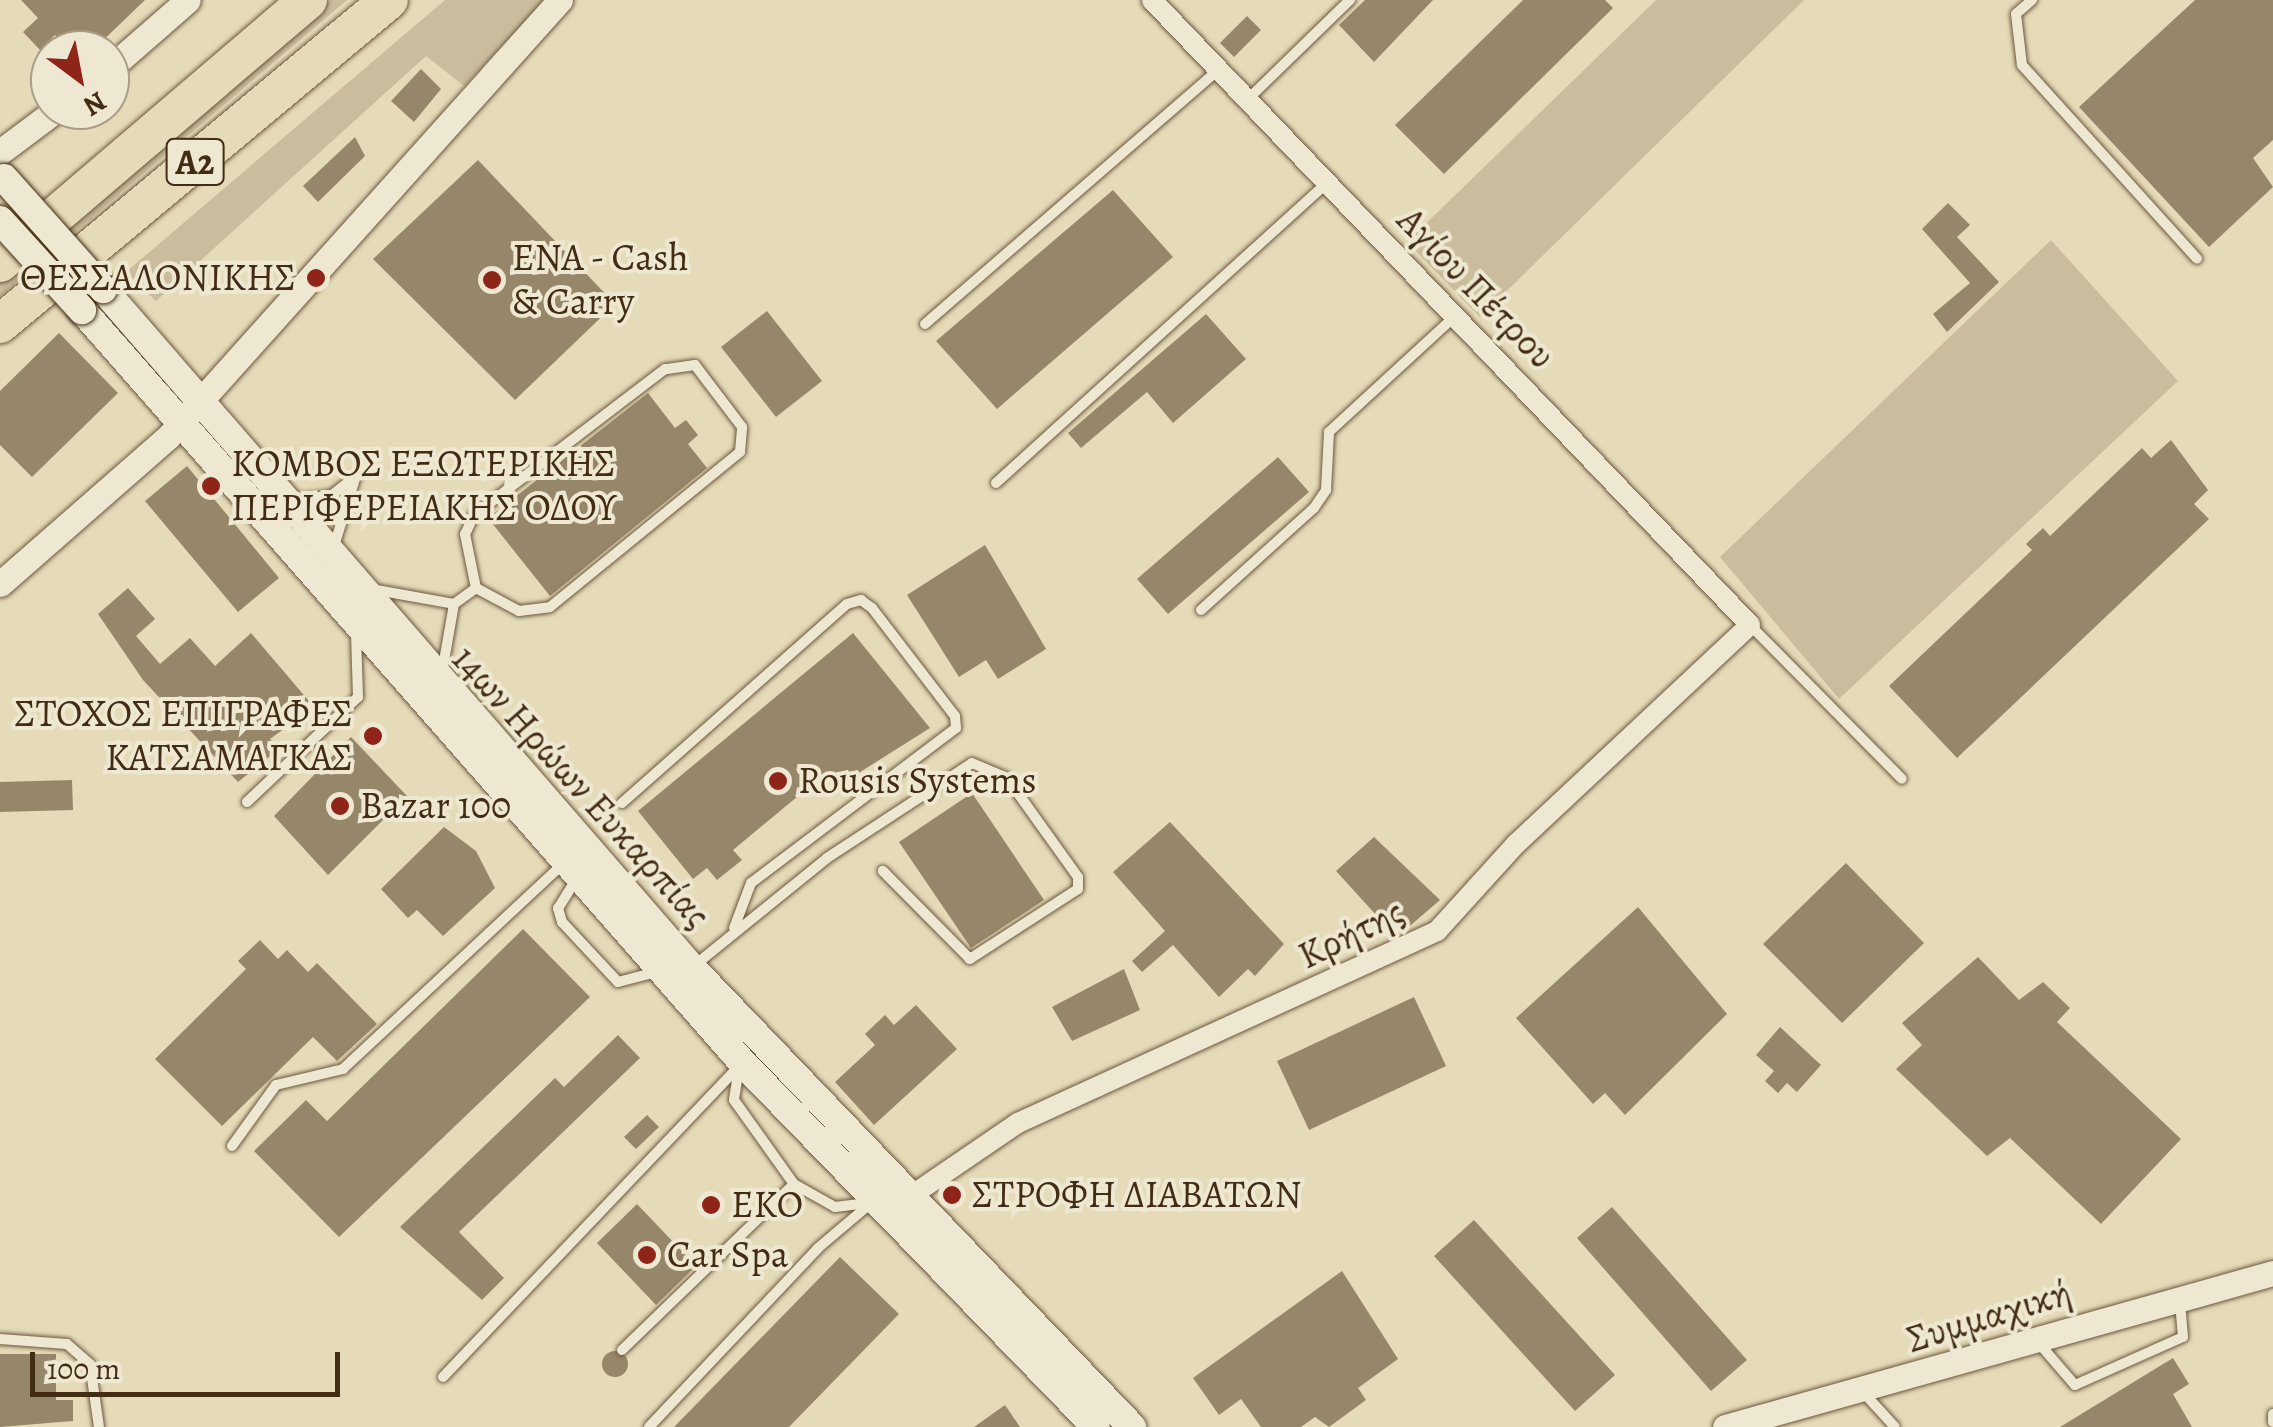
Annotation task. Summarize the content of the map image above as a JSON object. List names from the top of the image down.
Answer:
{
  "streets": {
    "highway": ["Α2"],
    "main road": ["14ων Ηρώων Ευκαρπίας"],
    "street": ["Αγίου Πέτρου", "Κρήτης", "Συμμαχική"]
  },
  "crossings": [
    ["Αγίου Πέτρου", "Κρήτης"],
    ["14ων Ηρώων Ευκαρπίας", "Κρήτης"]
  ],
  "places": [
    "ΘΕΣΣΑΛΟΝΙΚΗΣ",
    "ENA - Cash & Carry",
    "ΚΟΜΒΟΣ ΕΞΩΤΕΡΙΚΗΣ ΠΕΡΙΦΕΡΕΙΑΚΗΣ ΟΔΟΥ",
    "ΣΤΟΧΟΣ ΕΠΙΓΡΑΦΕΣ ΚΑΤΣΑΜΑΓΚΑΣ",
    "Rousis Systems",
    "Bazar 100",
    "ΣΤΡΟΦΗ ΔΙΑΒΑΤΩΝ",
    "ΕΚΟ",
    "Car Spa"
  ],
  "scale_bar": "100 m",
  "north": "bottom right"
}
